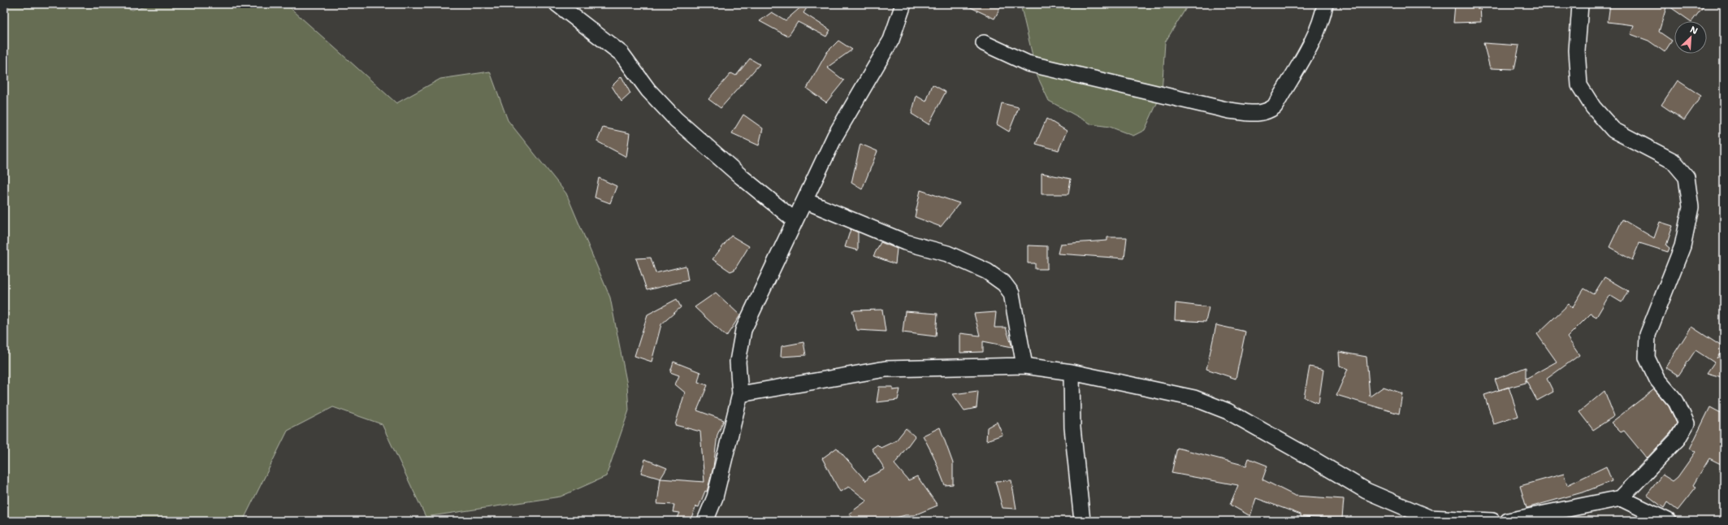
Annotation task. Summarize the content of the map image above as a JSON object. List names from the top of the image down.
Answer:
{
  "north": "top right"
}
